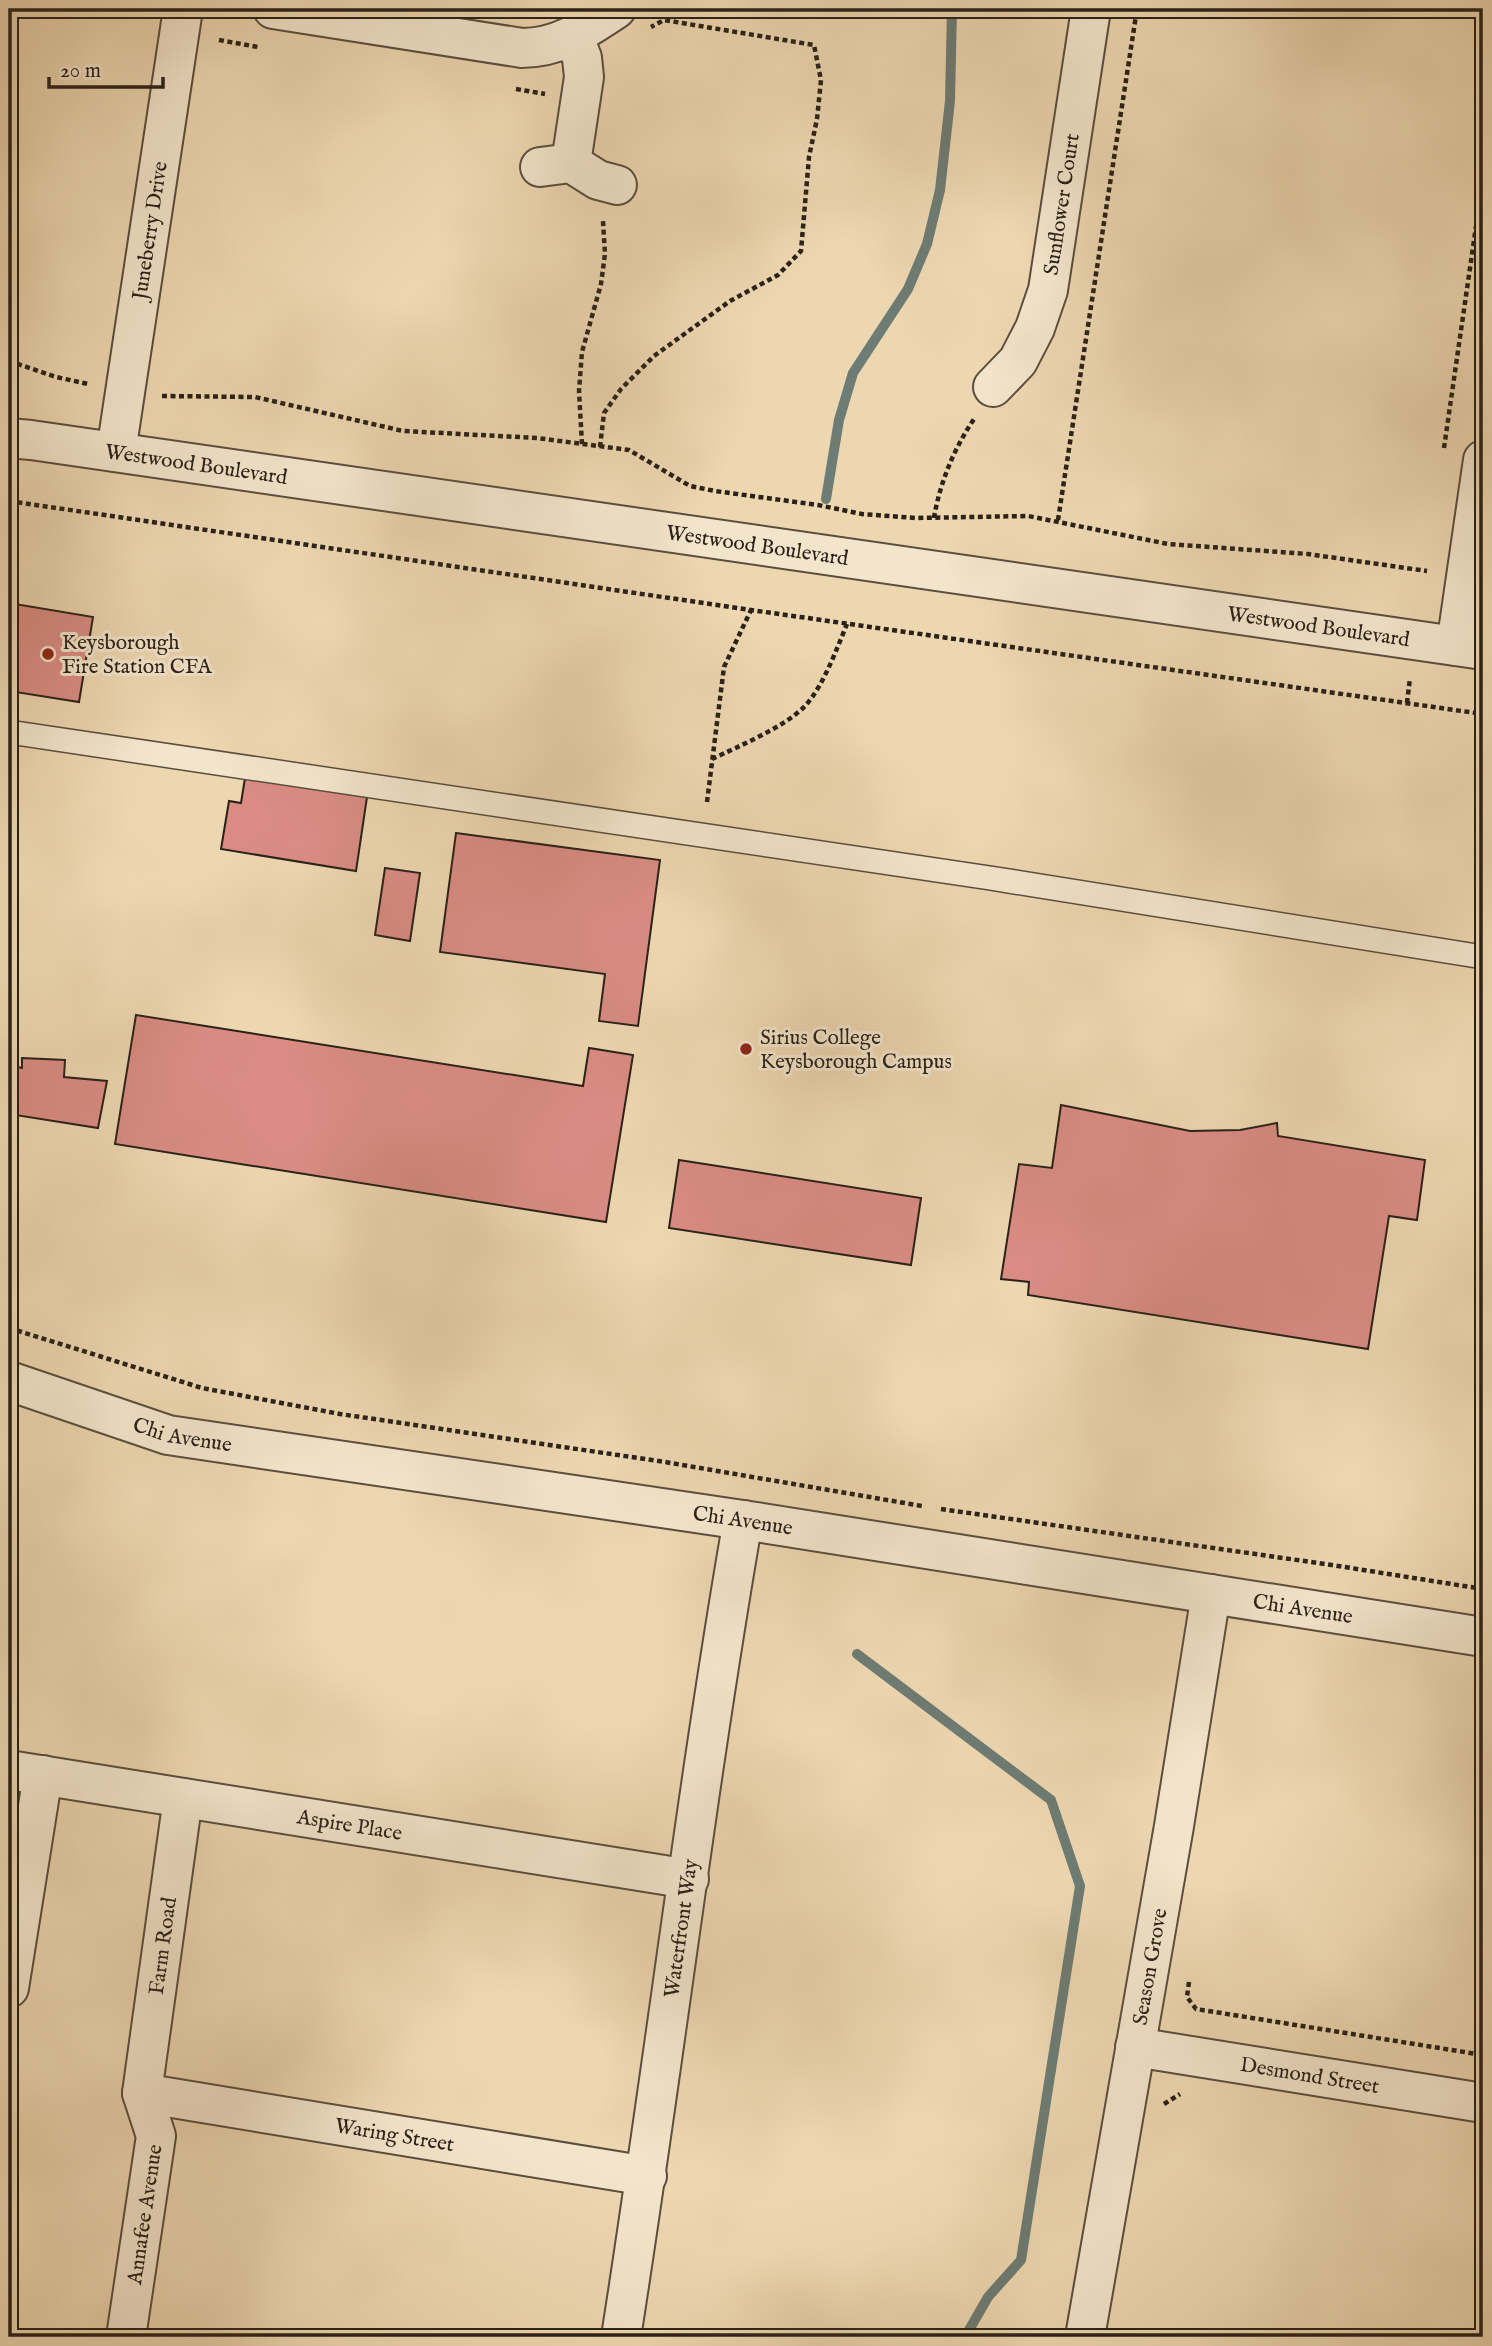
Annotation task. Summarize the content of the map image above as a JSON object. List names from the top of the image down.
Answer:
{
  "streets": {
    "street": [
      "Sunflower Court",
      "Juneberry Drive",
      "Westwood Boulevard",
      "Chi Avenue",
      "Aspire Place",
      "Waterfront Way",
      "Farm Road",
      "Season Grove",
      "Desmond Street",
      "Waring Street",
      "Annafee Avenue"
    ]
  },
  "crossings": [
    ["Juneberry Drive", "Westwood Boulevard"],
    ["Chi Avenue", "Waterfront Way"],
    ["Chi Avenue", "Season Grove"],
    ["Aspire Place", "Waterfront Way"],
    ["Aspire Place", "Farm Road"],
    ["Waterfront Way", "Waring Street"],
    ["Farm Road", "Waring Street"],
    ["Farm Road", "Annafee Avenue"],
    ["Season Grove", "Desmond Street"],
    ["Waring Street", "Annafee Avenue"]
  ],
  "places": ["Keysborough Fire Station CFA", "Sirius College Keysborough Campus"],
  "scale_bar": "20 m"
}
